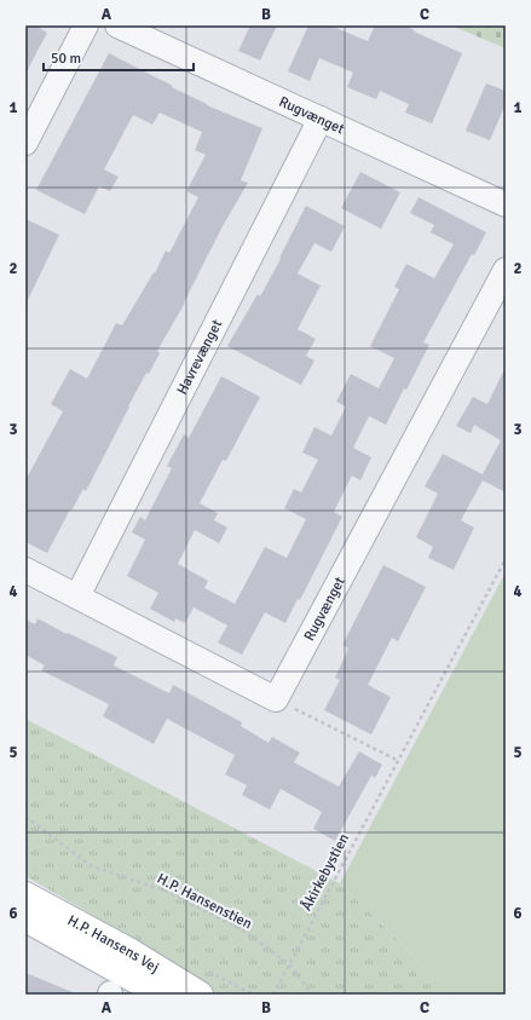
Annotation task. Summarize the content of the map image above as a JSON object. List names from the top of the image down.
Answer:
{
  "streets": {
    "street": ["Rugvænget", "Havrevænget", "H.P. Hansens Vej"],
    "path": ["Åkirkebystien", "H.P. Hansenstien"]
  },
  "crossings": [
    ["Rugvænget", "Havrevænget"],
    ["Åkirkebystien", "H.P. Hansenstien"]
  ],
  "scale_bar": "50 m",
  "grid": {
    "columns": ["A", "B", "C"],
    "rows": [
      "1",
      "2",
      "3",
      "4",
      "5",
      "6"
    ]
  }
}
